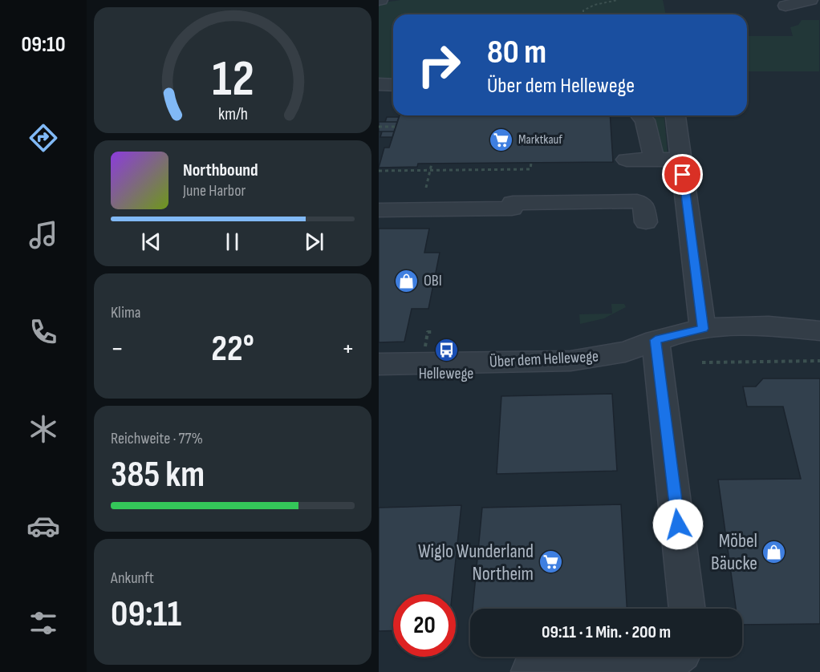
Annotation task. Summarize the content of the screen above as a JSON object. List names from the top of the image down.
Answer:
{
  "streets": {
    "street": ["Über dem Hellewege"]
  },
  "places": {
    "supermarket": ["Marktkauf", "Wiglo Wunderland Northeim"],
    "shop": ["OBI", "Möbel Bäucke"],
    "bus stop": ["Hellewege"]
  },
  "page": {
    "tabs": "09:10",
    "turn": ["80 m", "Über dem Hellewege"],
    "song": ["Northbound", "June Harbor"],
    "tile": [
      "Klima",
      ["Reichweite · 77%", "385 km"],
      ["Ankunft", "09:11"]
    ],
    "heat": ["−", "22°", "+"],
    "limit": "20",
    "trip": "09:11 · 1 Min. · 200 m",
    "gauge": ["12", "km/h"]
  }
}
